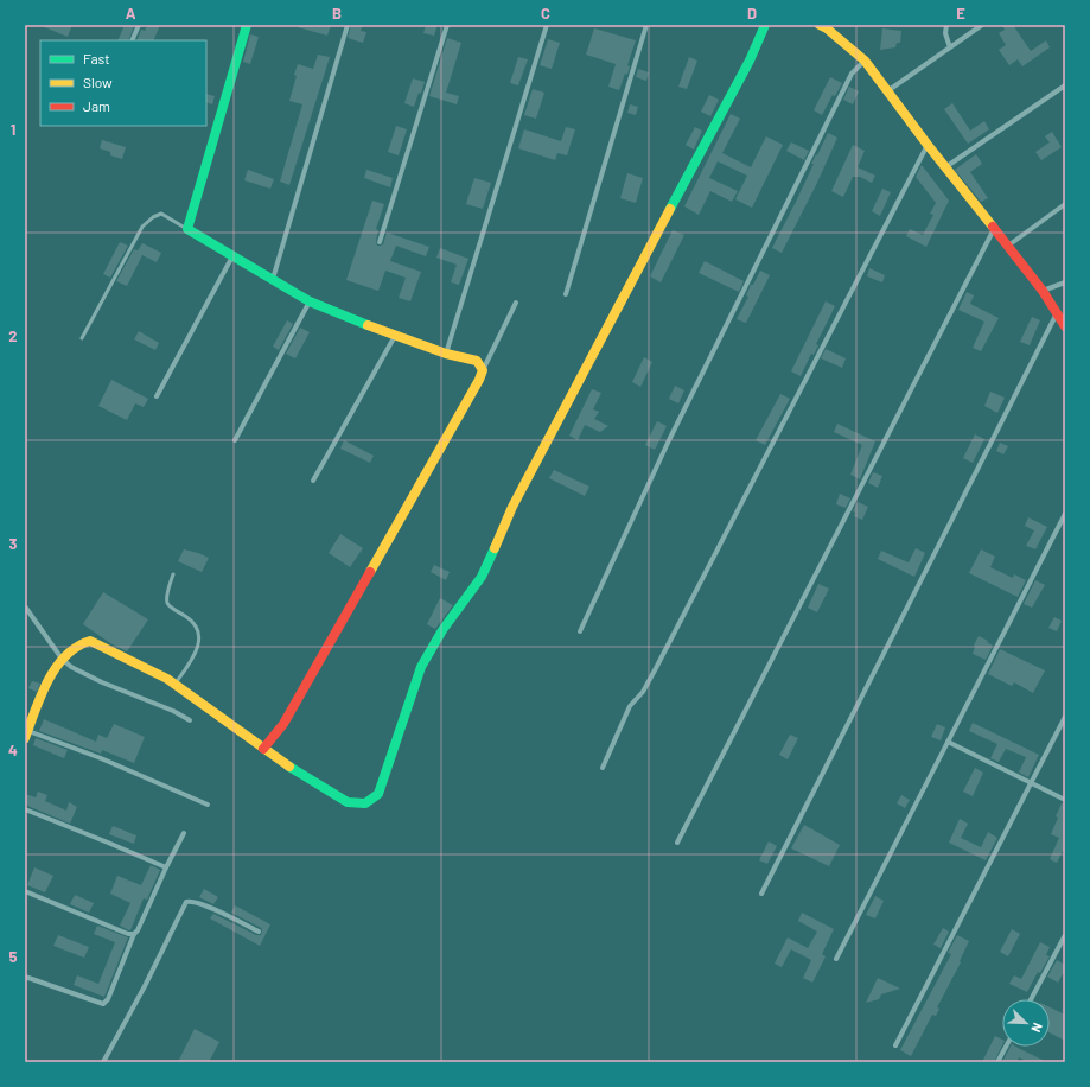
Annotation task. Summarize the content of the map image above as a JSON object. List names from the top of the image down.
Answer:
{
  "legend": ["Fast", "Slow", "Jam"],
  "north": "bottom right",
  "grid": {
    "columns": [
      "A",
      "B",
      "C",
      "D",
      "E"
    ],
    "rows": [
      "1",
      "2",
      "3",
      "4",
      "5"
    ]
  }
}
